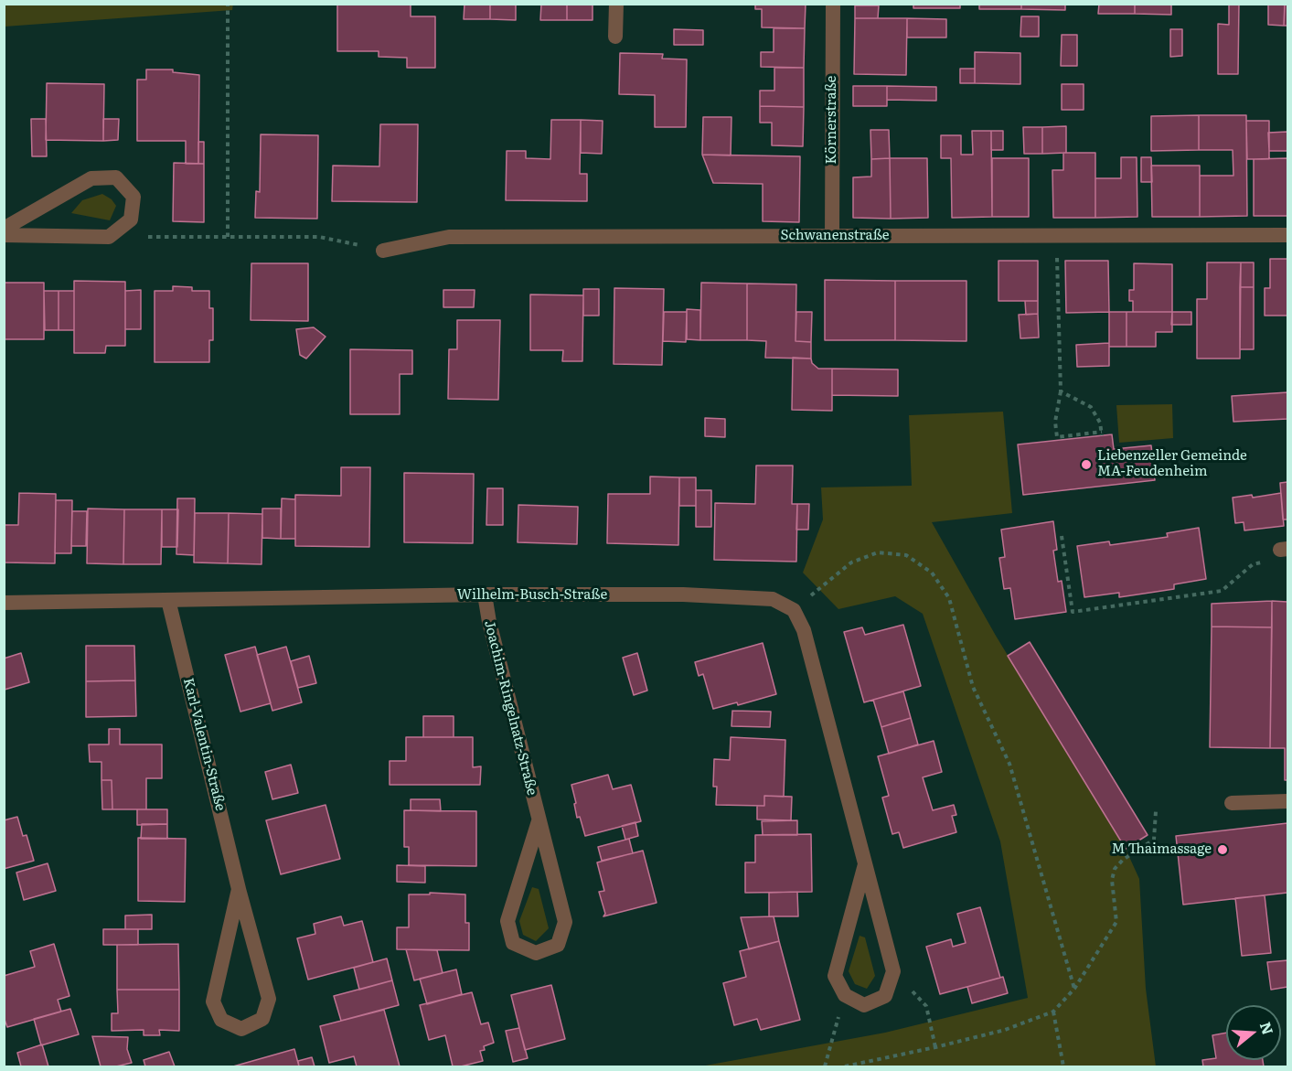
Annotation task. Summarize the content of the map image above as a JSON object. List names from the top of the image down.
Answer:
{
  "streets": {
    "street": [
      "Körnerstraße",
      "Schwanenstraße",
      "Wilhelm-Busch-Straße",
      "Joachim-Ringelnatz-Straße",
      "Karl-Valentin-Straße"
    ]
  },
  "crossings": [
    ["Körnerstraße", "Schwanenstraße"],
    ["Wilhelm-Busch-Straße", "Joachim-Ringelnatz-Straße"],
    ["Wilhelm-Busch-Straße", "Karl-Valentin-Straße"]
  ],
  "places": ["Liebenzeller Gemeinde MA-Feudenheim", "M Thaimassage"],
  "north": "right"
}
